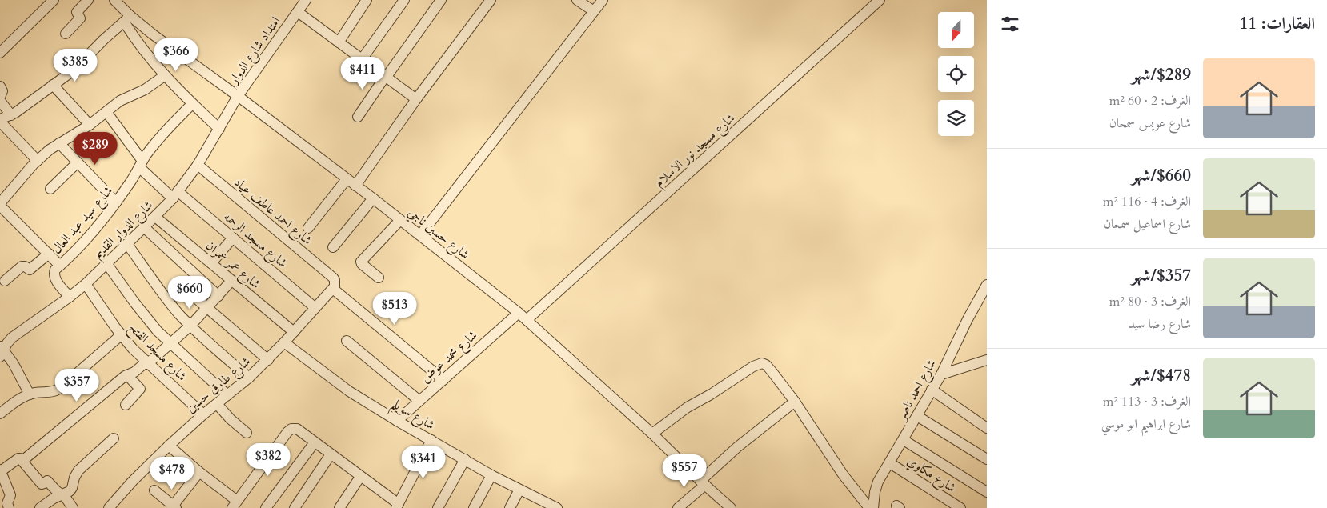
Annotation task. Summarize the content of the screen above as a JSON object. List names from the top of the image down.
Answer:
{
  "streets": {
    "street": [
      "امتداد شارع الدوار",
      "شارع مسجد نور الاسلام",
      "شارع احمد عاطف عياد",
      "شارع سيد عبد العال",
      "شارع الدوار القديم",
      "شارع حسين ناجي",
      "شارع مسجد الرحمه",
      "شارع عمر عمران",
      "شارع مسجد الفتح",
      "شارع محمد عوض",
      "شارع طارق حسين",
      "شارع احمد ناصر",
      "شارع سويلم",
      "شارع مكاوي"
    ]
  },
  "crossings": [
    ["امتداد شارع الدوار", "شارع الدوار القديم"],
    ["امتداد شارع الدوار", "شارع حسين ناجي"],
    ["شارع مسجد نور الاسلام", "شارع حسين ناجي"],
    ["شارع احمد عاطف عياد", "شارع الدوار القديم"],
    ["شارع احمد عاطف عياد", "شارع طارق حسين"],
    ["شارع سيد عبد العال", "شارع الدوار القديم"],
    ["شارع سيد عبد العال", "شارع مسجد الرحمه"],
    ["شارع الدوار القديم", "شارع حسين ناجي"],
    ["شارع الدوار القديم", "شارع مسجد الرحمه"],
    ["شارع الدوار القديم", "شارع عمر عمران"],
    ["شارع الدوار القديم", "شارع مسجد الفتح"],
    ["شارع حسين ناجي", "شارع محمد عوض"],
    ["شارع مسجد الرحمه", "شارع طارق حسين"],
    ["شارع عمر عمران", "شارع طارق حسين"],
    ["شارع مسجد الفتح", "شارع طارق حسين"],
    ["شارع محمد عوض", "شارع سويلم"],
    ["شارع طارق حسين", "شارع سويلم"],
    ["شارع احمد ناصر", "شارع مكاوي"]
  ],
  "north": "bottom",
  "page": {
    "heading": "العقارات: 11",
    "price": [
      "$366",
      "$385",
      "$411",
      "$289",
      "$660",
      "$513",
      "$357",
      "$382",
      "$341",
      "$557",
      "$478"
    ],
    "list": [
      {
        "name": "$289/شهر",
        "note": "الغرف: 2 · 60 m² · شارع عويس سمحان"
      },
      {
        "name": "$660/شهر",
        "note": "الغرف: 4 · 116 m² · شارع اسماعيل سمحان"
      },
      {
        "name": "$357/شهر",
        "note": "الغرف: 3 · 80 m² · شارع رضا سيد"
      },
      {
        "name": "$478/شهر",
        "note": "الغرف: 3 · 113 m² · شارع ابراهيم ابو موسي"
      }
    ]
  }
}
